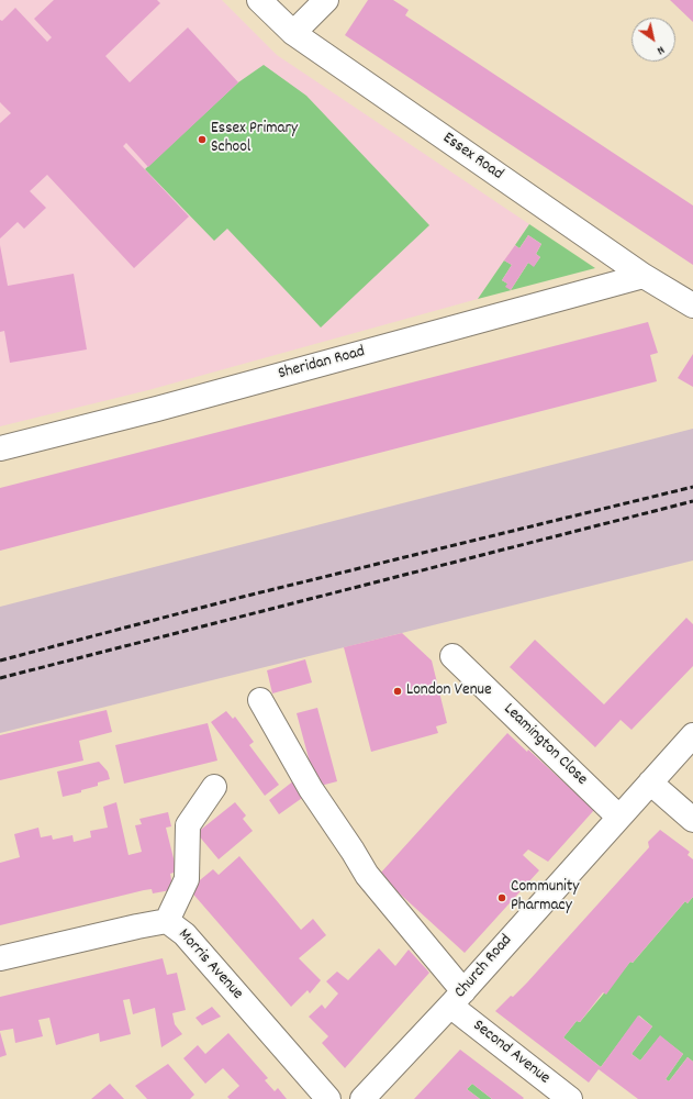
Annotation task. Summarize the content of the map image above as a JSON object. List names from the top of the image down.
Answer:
{
  "streets": {
    "street": [
      "Essex Road",
      "Sheridan Road",
      "Leamington Close",
      "Morris Avenue",
      "Church Road",
      "Second Avenue"
    ]
  },
  "crossings": [
    ["Essex Road", "Sheridan Road"],
    ["Leamington Close", "Church Road"],
    ["Church Road", "Second Avenue"]
  ],
  "places": ["Essex Primary School", "London Venue", "Community Pharmacy"],
  "north": "bottom right"
}
